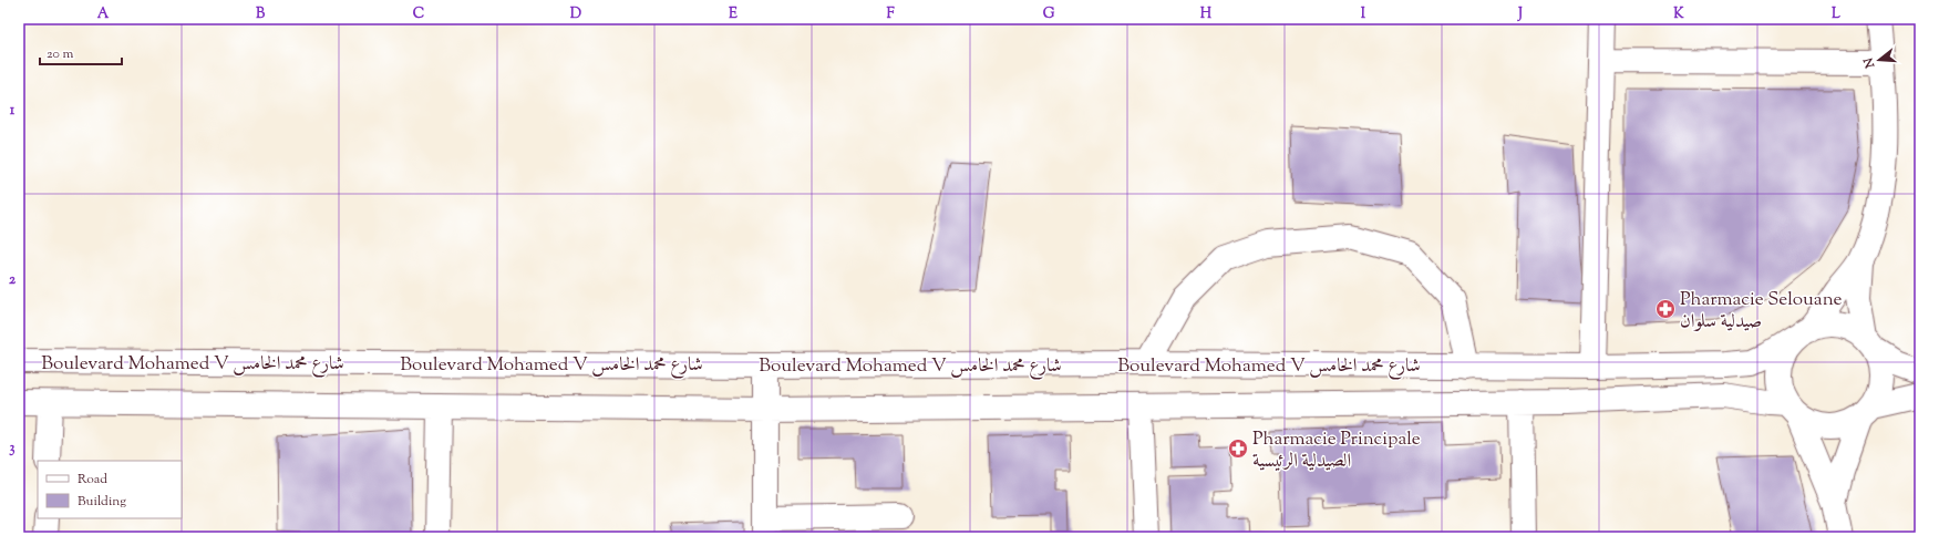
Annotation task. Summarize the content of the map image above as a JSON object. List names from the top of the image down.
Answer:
{
  "streets": {
    "street": ["Boulevard Mohamed V شارع محمد الخامس"]
  },
  "places": {
    "pharmacy": ["Pharmacie Selouane صيدلية سلوان", "Pharmacie Principale الصيدلية الرئيسية"]
  },
  "legend": ["Road", "Building"],
  "scale_bar": "20 m",
  "north": "left",
  "grid": {
    "columns": [
      "A",
      "B",
      "C",
      "D",
      "E",
      "F",
      "G",
      "H",
      "I",
      "J",
      "K",
      "L"
    ],
    "rows": ["1", "2", "3"]
  }
}
